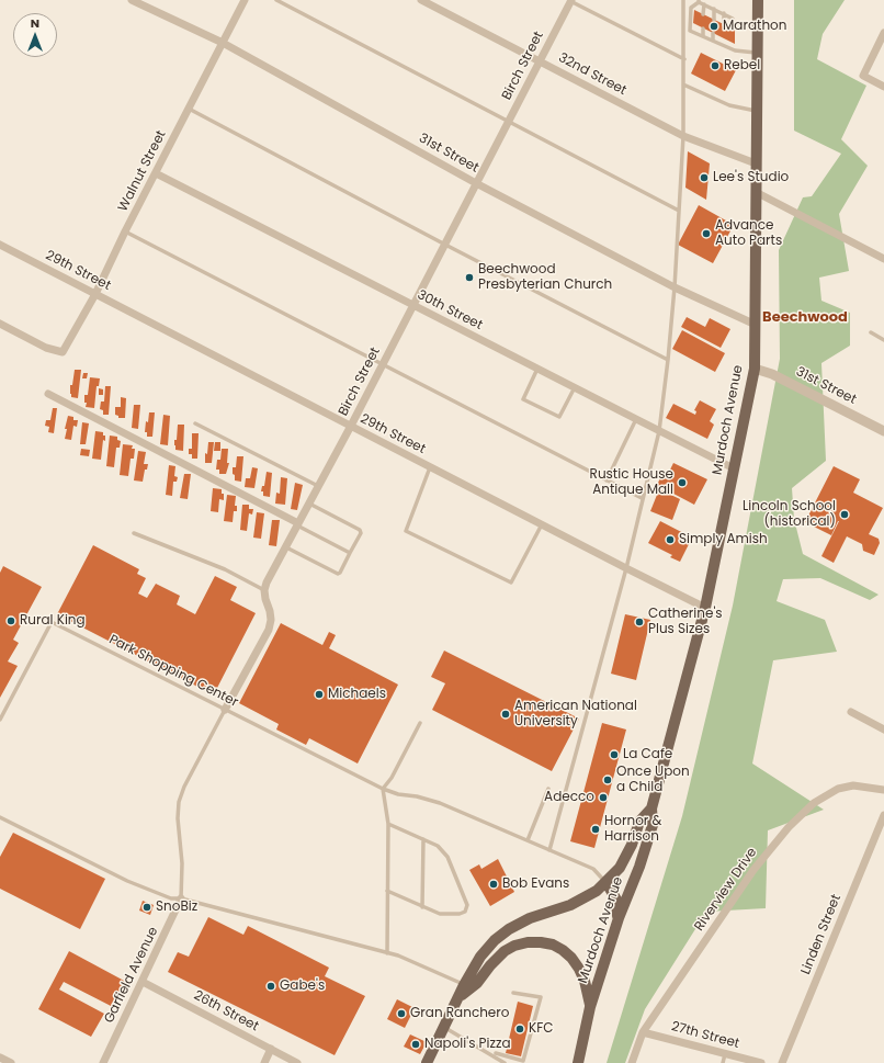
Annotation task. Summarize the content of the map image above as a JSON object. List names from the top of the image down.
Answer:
{
  "streets": {
    "main road": ["Murdoch Avenue"],
    "street": [
      "Birch Street",
      "32nd Street",
      "31st Street",
      "Walnut Street",
      "29th Street",
      "30th Street",
      "Riverview Drive",
      "Linden Street",
      "Garfield Avenue",
      "26th Street",
      "27th Street"
    ],
    "lane": ["Park Shopping Center"]
  },
  "crossings": [
    ["Birch Street", "32nd Street"],
    ["Birch Street", "31st Street"],
    ["Birch Street", "29th Street"],
    ["Birch Street", "30th Street"],
    ["32nd Street", "Murdoch Avenue"],
    ["31st Street", "Walnut Street"],
    ["31st Street", "Murdoch Avenue"],
    ["Walnut Street", "29th Street"],
    ["Walnut Street", "30th Street"],
    ["29th Street", "Murdoch Avenue"],
    ["30th Street", "Murdoch Avenue"],
    ["Murdoch Avenue", "Park Shopping Center"],
    ["Riverview Drive", "27th Street"],
    ["Garfield Avenue", "26th Street"]
  ],
  "districts": ["Beechwood"],
  "places": [
    "Marathon",
    "Rebel",
    "Lee's Studio",
    "Advance Auto Parts",
    "Beechwood Presbyterian Church",
    "Rustic House Antique Mall",
    "Lincoln School (historical)",
    "Simply Amish",
    "Rural King",
    "Catherine's Plus Sizes",
    "Michaels",
    "American National University",
    "La Cafe",
    "Once Upon a Child",
    "Adecco",
    "Hornor & Harrison",
    "Bob Evans",
    "SnoBiz",
    "Gabe's",
    "Gran Ranchero",
    "KFC",
    "Napoli's Pizza"
  ],
  "north": "top"
}
